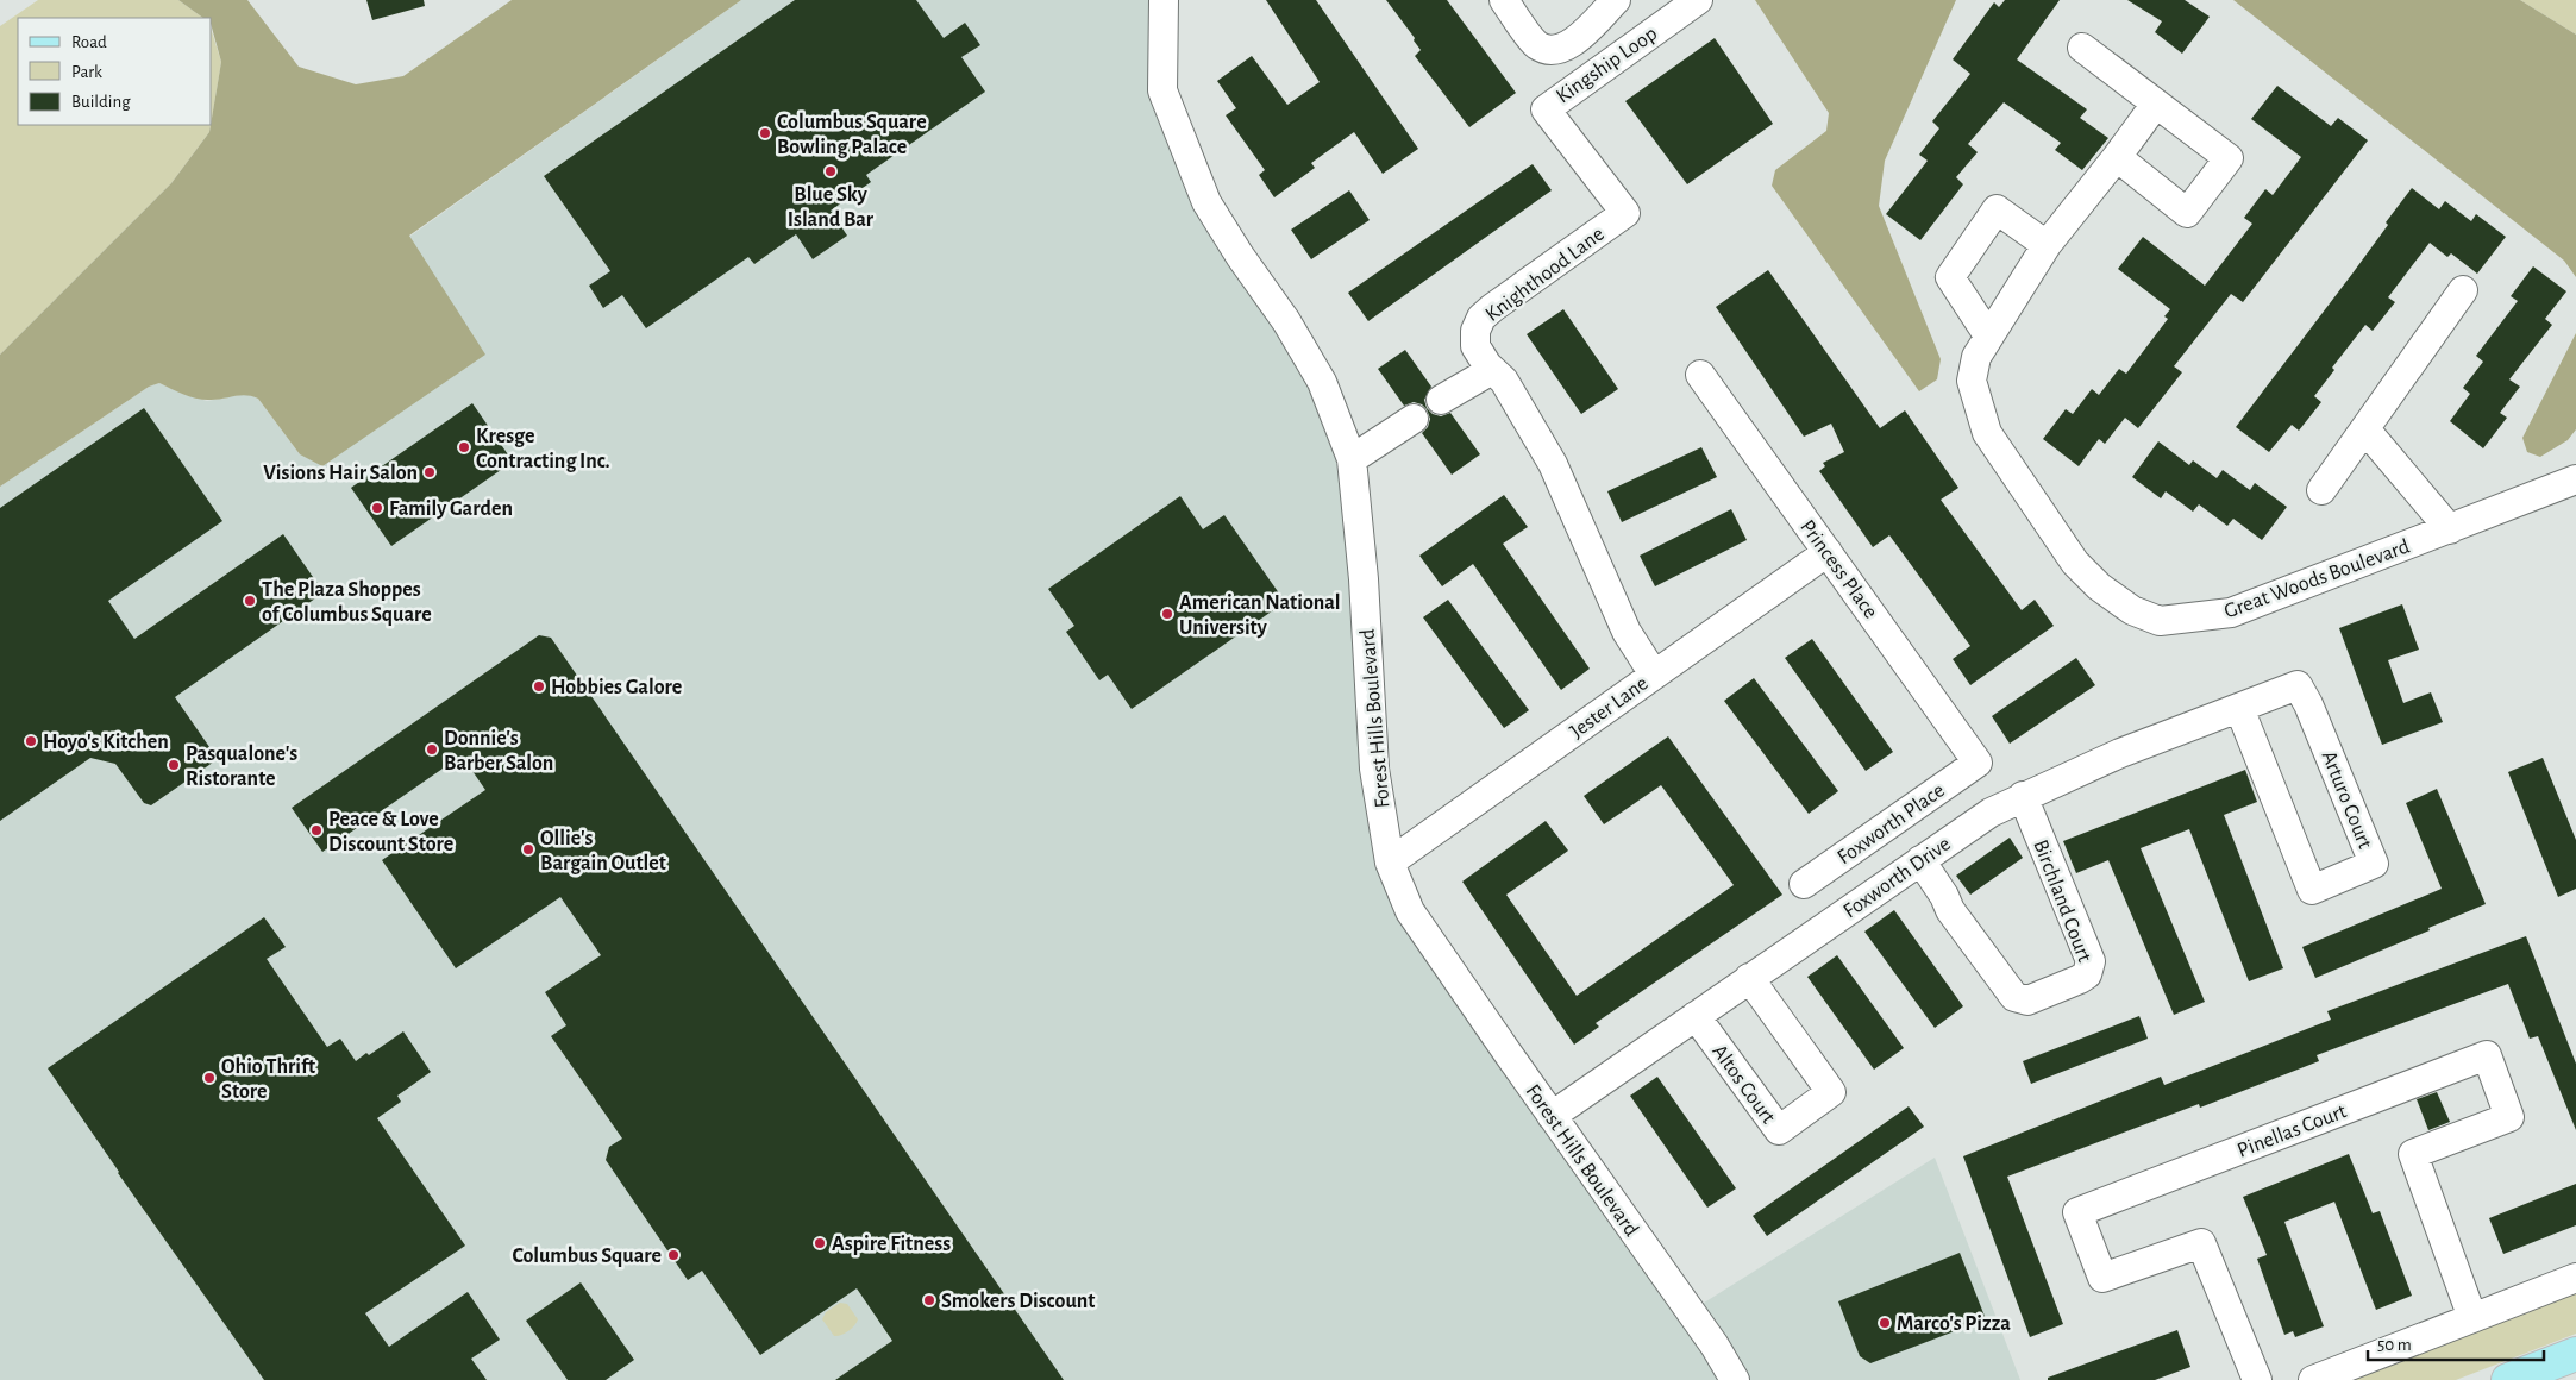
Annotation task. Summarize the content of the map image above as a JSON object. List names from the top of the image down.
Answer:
{
  "streets": {
    "street": [
      "Kingship Loop",
      "Knighthood Lane",
      "Princess Place",
      "Great Woods Boulevard",
      "Jester Lane",
      "Forest Hills Boulevard",
      "Arturo Court",
      "Foxworth Place",
      "Foxworth Drive",
      "Birchland Court",
      "Altos Court",
      "Pinellas Court"
    ]
  },
  "crossings": [
    ["Kingship Loop", "Knighthood Lane"],
    ["Knighthood Lane", "Jester Lane"],
    ["Princess Place", "Jester Lane"],
    ["Princess Place", "Foxworth Place"],
    ["Jester Lane", "Forest Hills Boulevard"],
    ["Forest Hills Boulevard", "Foxworth Drive"],
    ["Arturo Court", "Foxworth Drive"],
    ["Foxworth Drive", "Birchland Court"],
    ["Foxworth Drive", "Altos Court"]
  ],
  "places": [
    "Columbus Square Bowling Palace",
    "Blue Sky Island Bar",
    "Kresge Contracting Inc.",
    "Visions Hair Salon",
    "Family Garden",
    "The Plaza Shoppes of Columbus Square",
    "American National University",
    "Hobbies Galore",
    "Hoyo's Kitchen",
    "Donnie's Barber Salon",
    "Pasqualone's Ristorante",
    "Peace & Love Discount Store",
    "Ollie's Bargain Outlet",
    "Ohio Thrift Store",
    "Aspire Fitness",
    "Columbus Square",
    "Smokers Discount",
    "Marco's Pizza"
  ],
  "legend": ["Road", "Park", "Building"],
  "scale_bar": "50 m"
}
